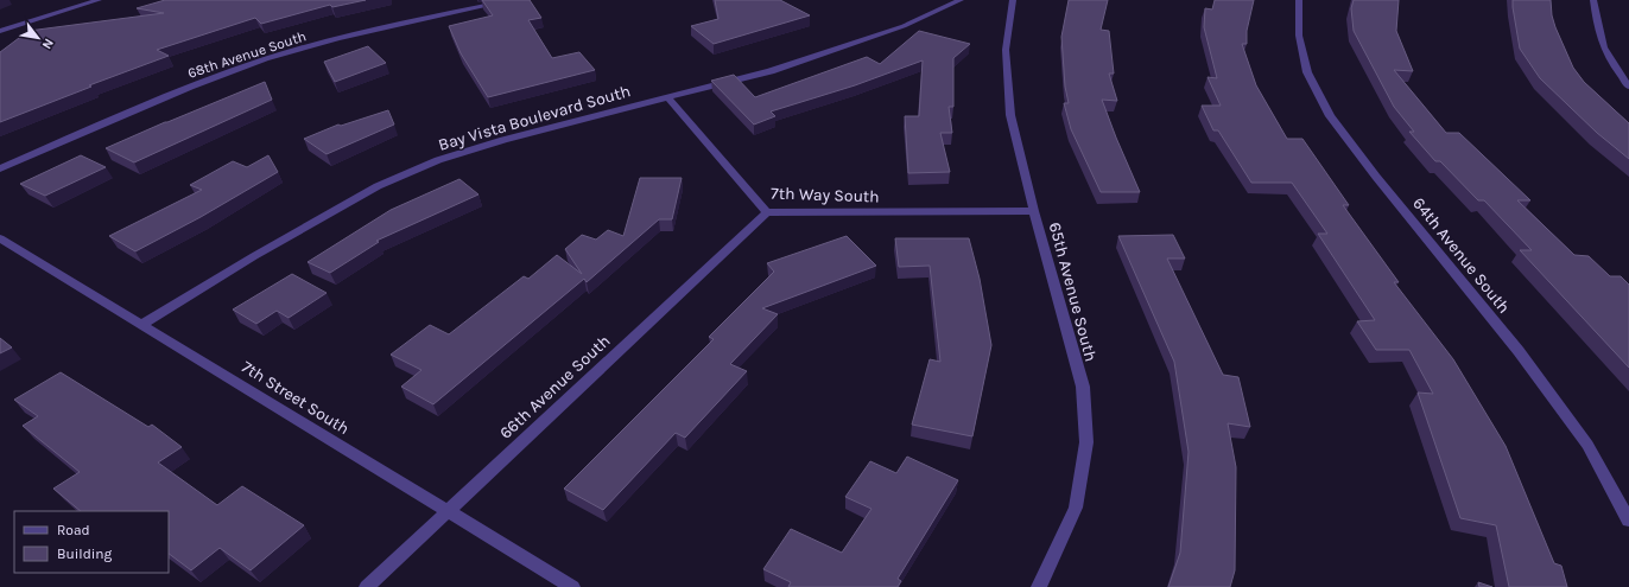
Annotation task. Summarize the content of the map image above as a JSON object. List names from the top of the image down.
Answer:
{
  "streets": {
    "street": [
      "68th Avenue South",
      "Bay Vista Boulevard South",
      "7th Way South",
      "64th Avenue South",
      "65th Avenue South",
      "66th Avenue South",
      "7th Street South"
    ]
  },
  "crossings": [
    ["Bay Vista Boulevard South", "7th Way South"],
    ["Bay Vista Boulevard South", "7th Street South"],
    ["7th Way South", "65th Avenue South"],
    ["7th Way South", "66th Avenue South"],
    ["66th Avenue South", "7th Street South"]
  ],
  "legend": ["Road", "Building"],
  "north": "bottom right"
}
